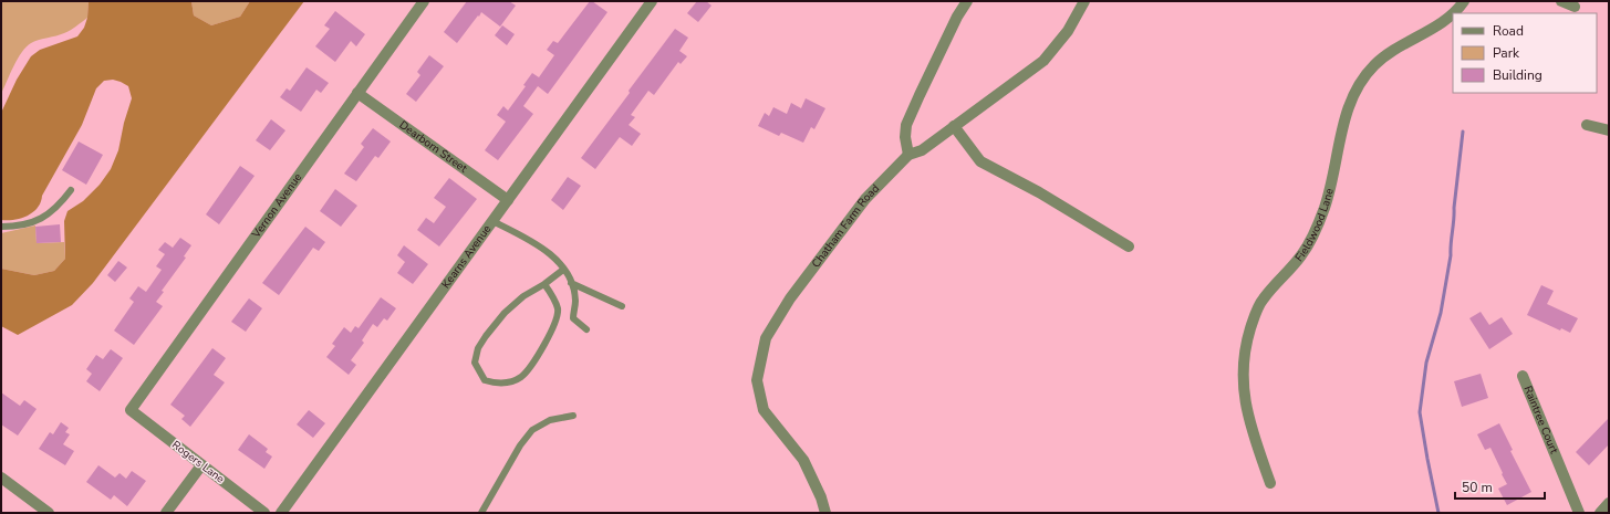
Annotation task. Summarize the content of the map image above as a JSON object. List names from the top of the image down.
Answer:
{
  "streets": {
    "street": [
      "Dearborn Street",
      "Vernon Avenue",
      "Fieldwood Lane",
      "Chatham Farm Road",
      "Kearns Avenue",
      "Raintree Court",
      "Rogers Lane"
    ]
  },
  "crossings": [
    ["Dearborn Street", "Vernon Avenue"],
    ["Dearborn Street", "Kearns Avenue"],
    ["Vernon Avenue", "Rogers Lane"]
  ],
  "legend": ["Road", "Park", "Building"],
  "scale_bar": "50 m"
}
